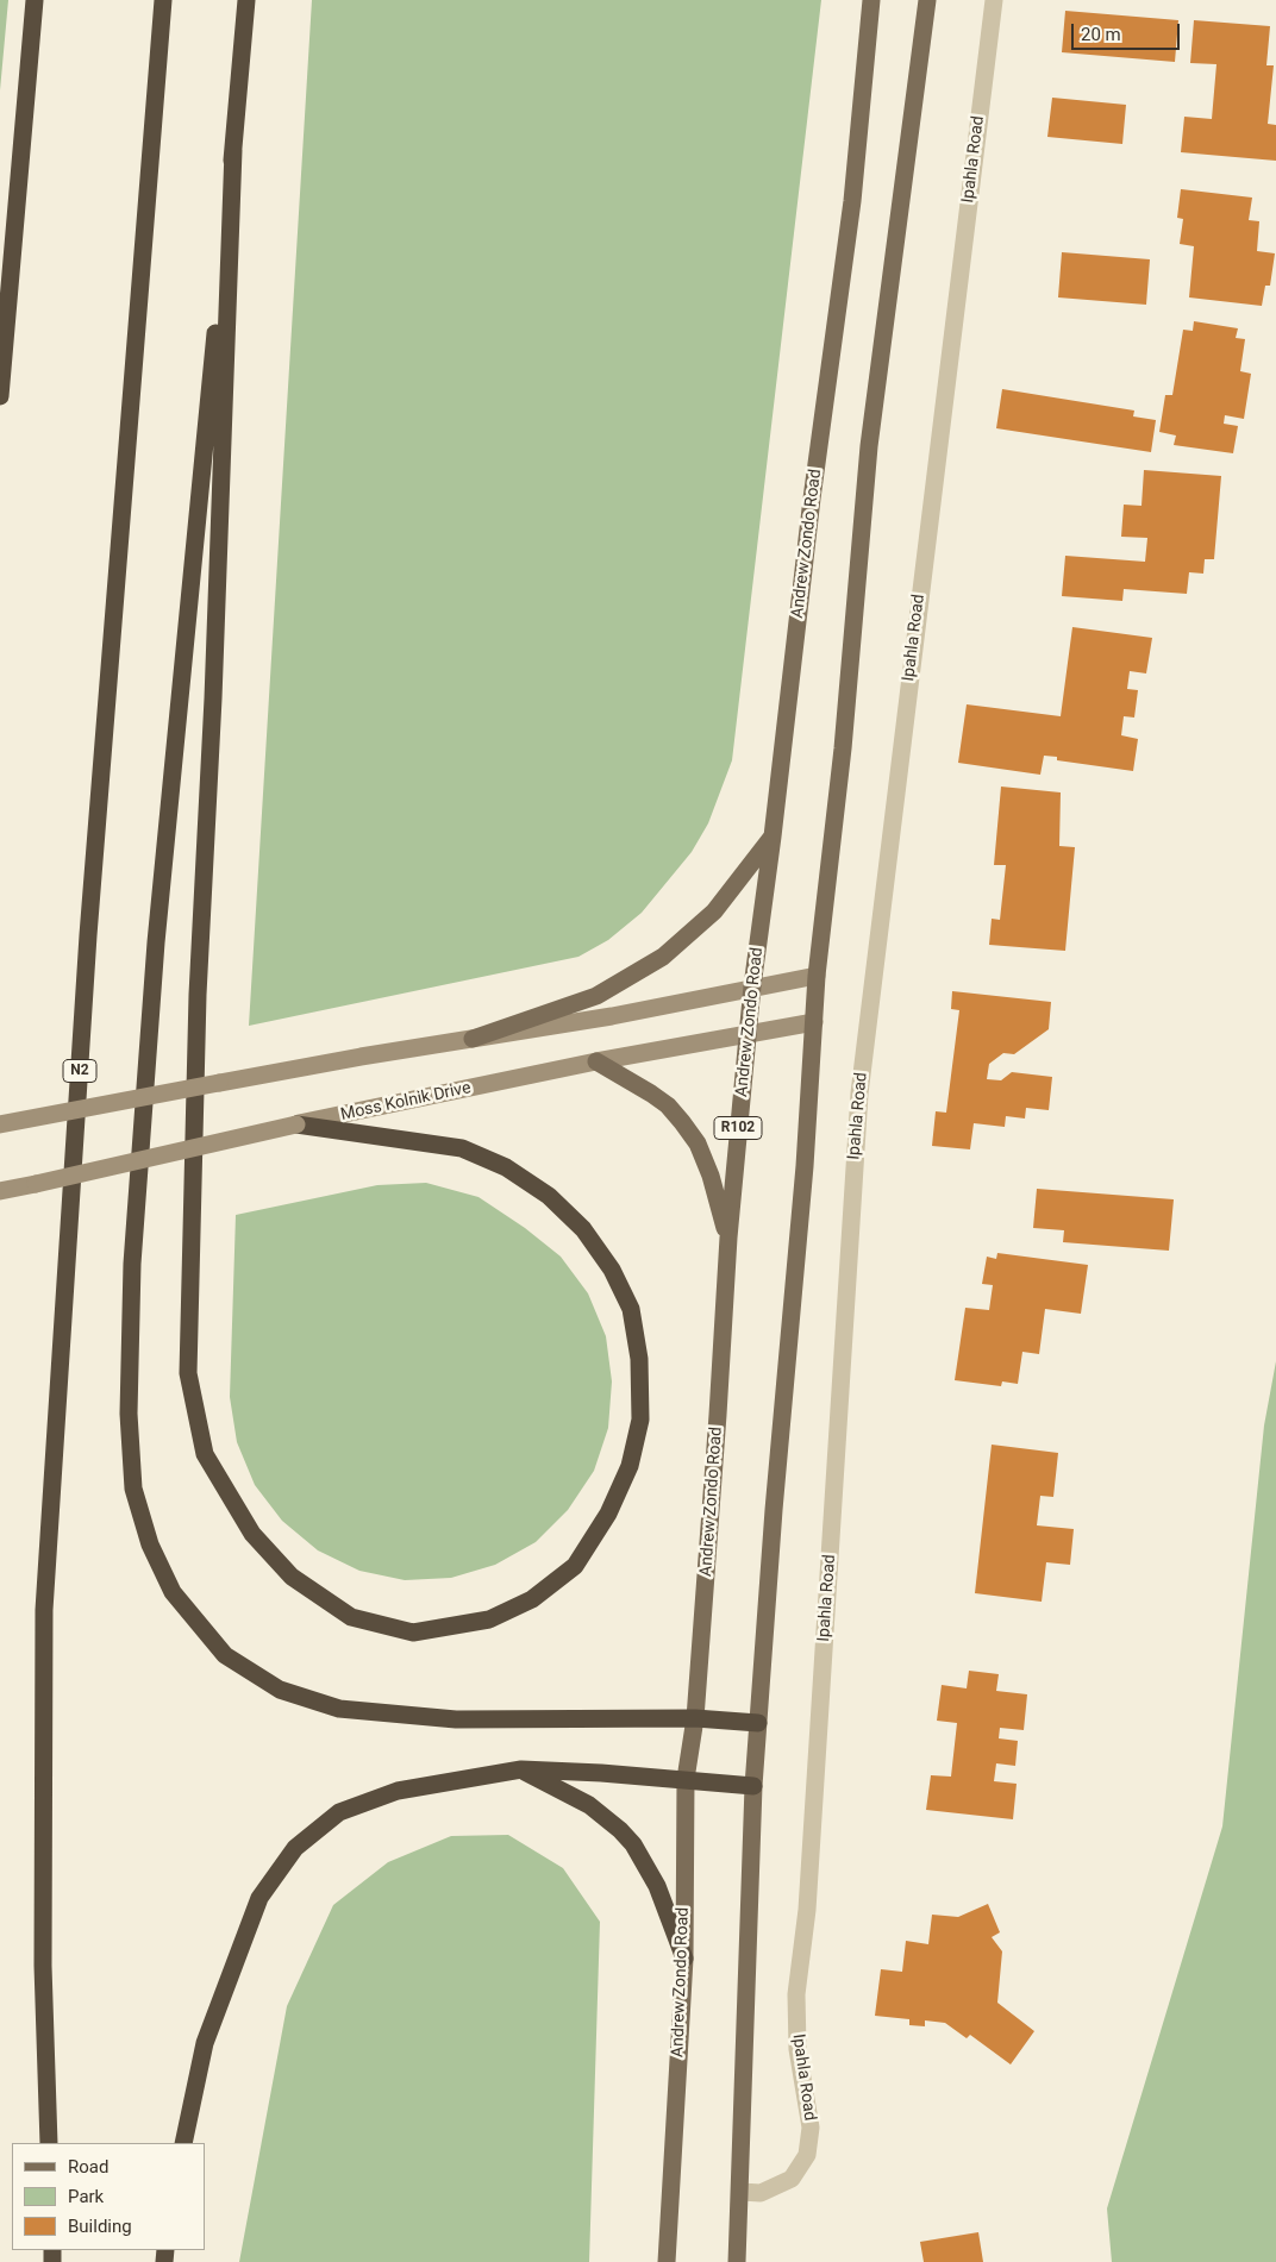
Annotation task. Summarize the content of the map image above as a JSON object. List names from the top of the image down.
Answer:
{
  "streets": {
    "highway": ["N2"],
    "main road": ["Andrew Zondo Road", "Moss Kolnik Drive", "R102"],
    "street": ["Ipahla Road"]
  },
  "crossings": [
    ["Andrew Zondo Road", "Moss Kolnik Drive"]
  ],
  "legend": ["Road", "Park", "Building"],
  "scale_bar": "20 m"
}
